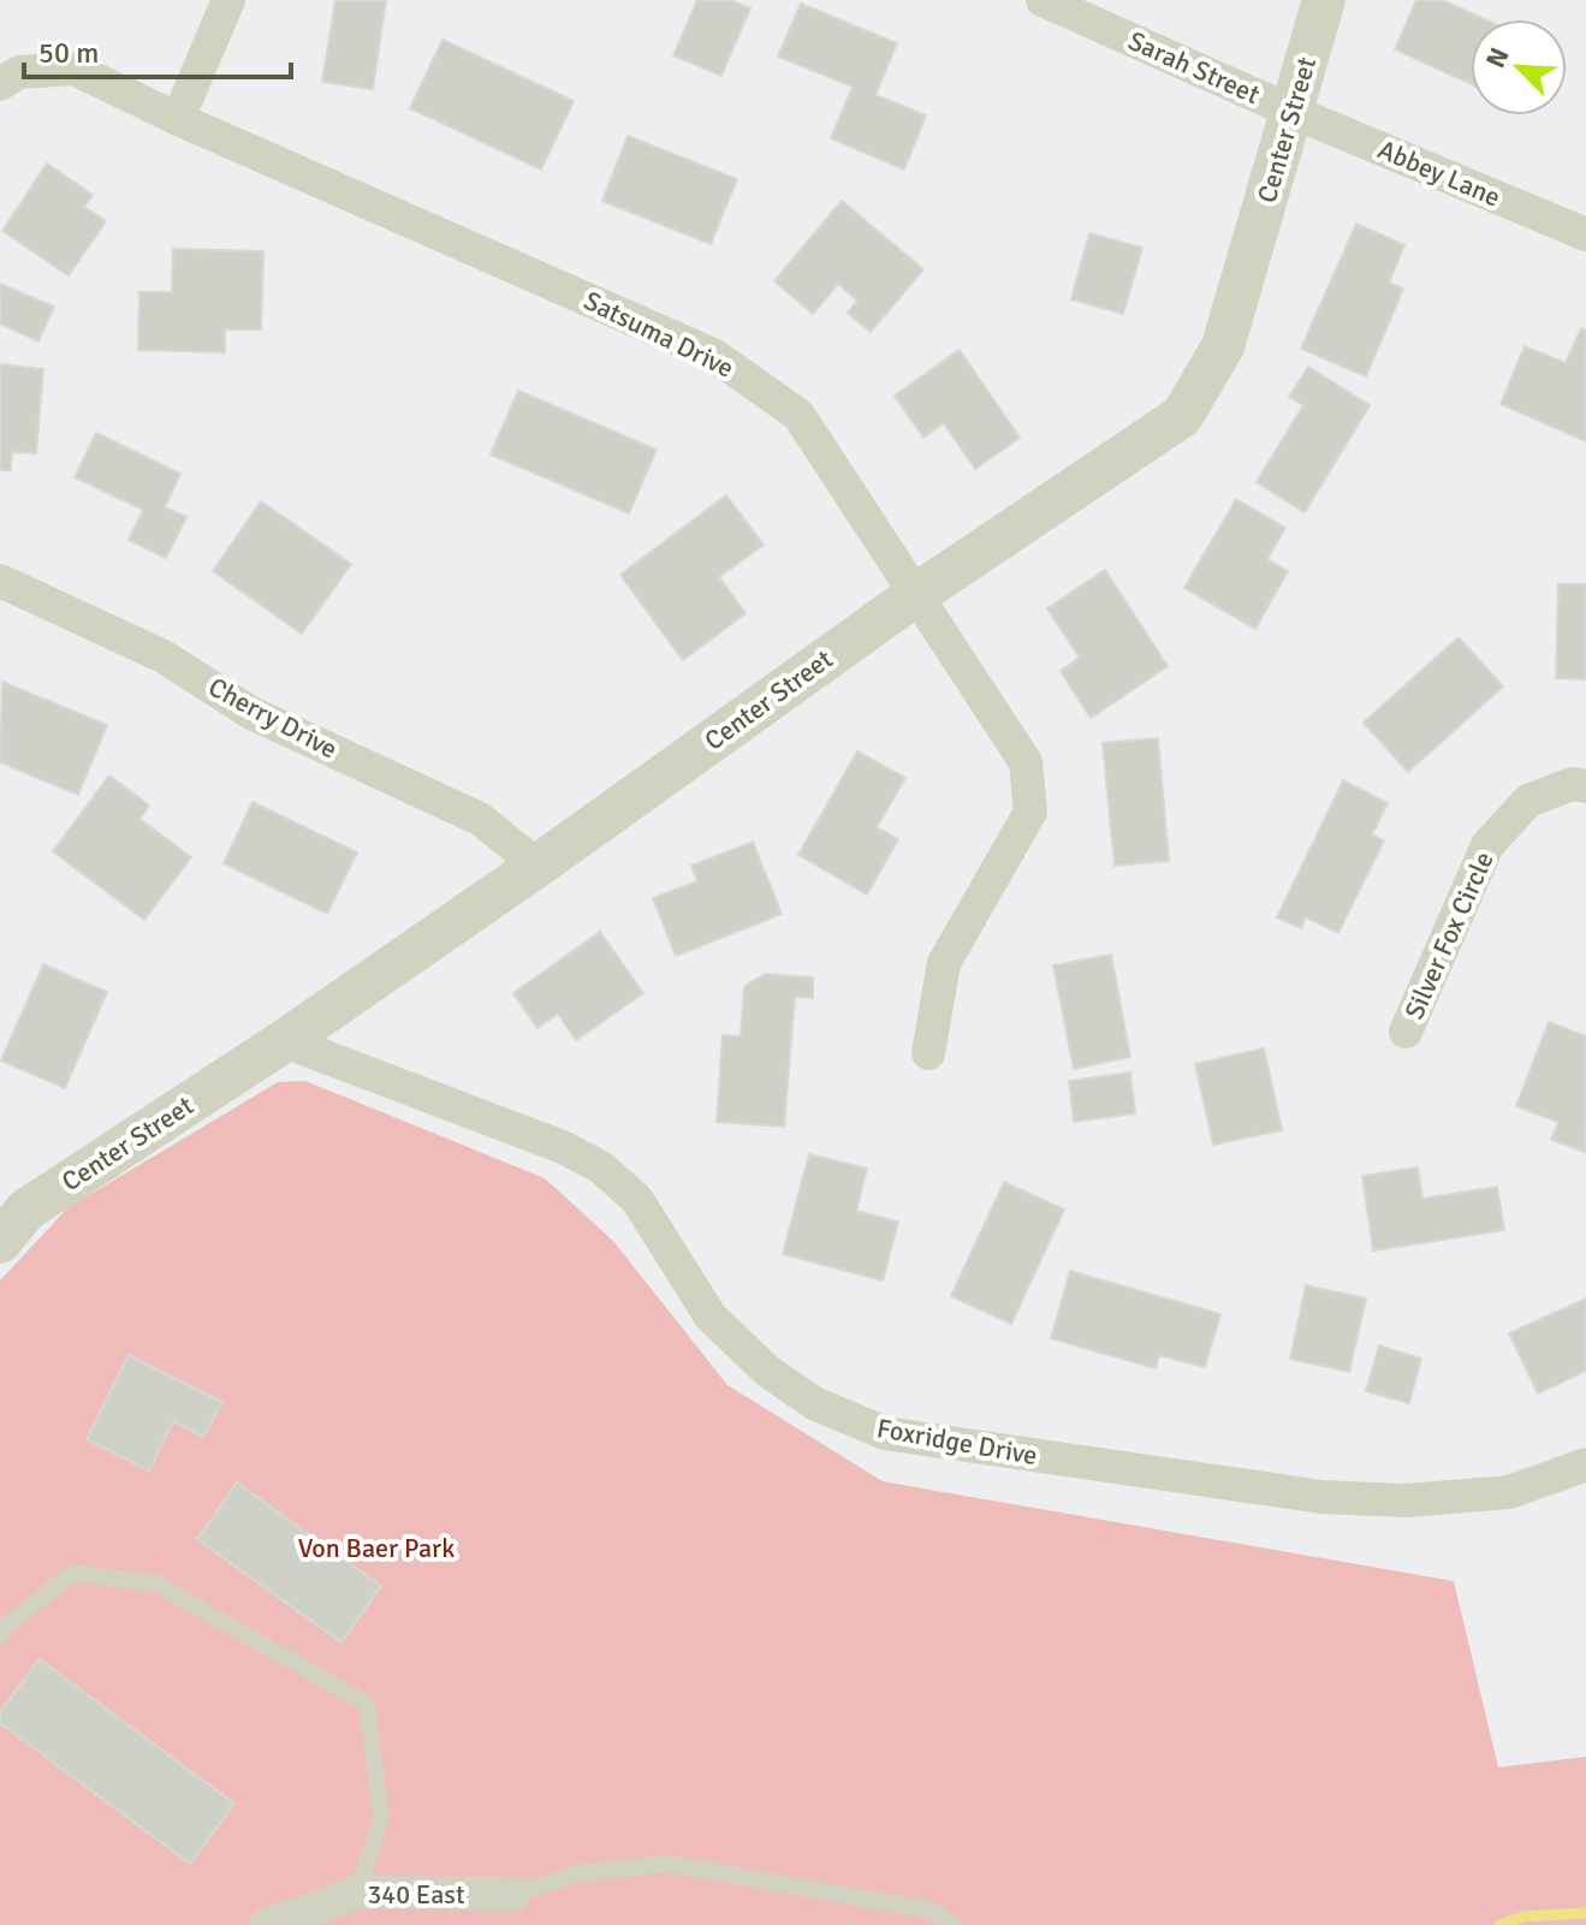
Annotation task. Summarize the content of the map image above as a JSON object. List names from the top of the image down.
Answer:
{
  "streets": {
    "street": [
      "Sarah Street",
      "Center Street",
      "Abbey Lane",
      "Satsuma Drive",
      "Cherry Drive",
      "Silver Fox Circle",
      "Foxridge Drive",
      "340 East"
    ]
  },
  "crossings": [
    ["Sarah Street", "Center Street"],
    ["Sarah Street", "Abbey Lane"],
    ["Center Street", "Abbey Lane"],
    ["Center Street", "Satsuma Drive"],
    ["Center Street", "Cherry Drive"],
    ["Center Street", "Foxridge Drive"]
  ],
  "parks": ["Von Baer Park"],
  "scale_bar": "50 m",
  "north": "top left"
}
